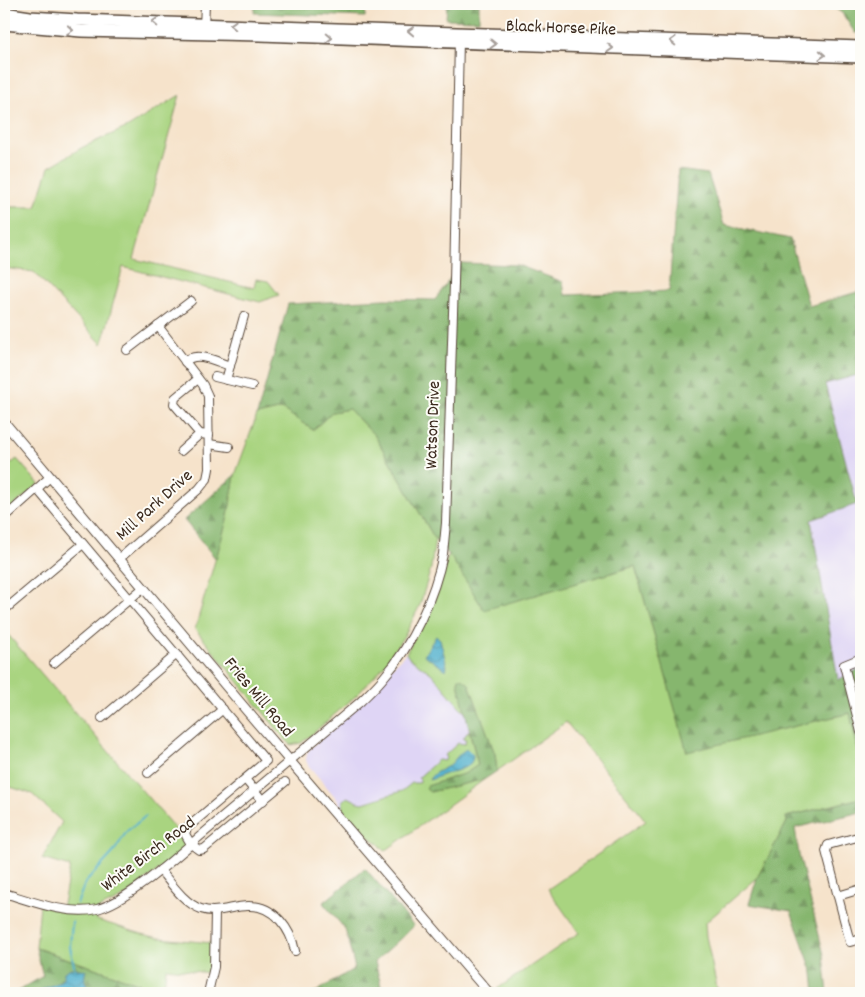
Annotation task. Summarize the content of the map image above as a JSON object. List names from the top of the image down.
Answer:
{
  "streets": {
    "highway": ["Black Horse Pike"],
    "main road": ["Fries Mill Road"],
    "street": ["Watson Drive", "Mill Park Drive", "White Birch Road"]
  },
  "crossings": [
    ["Black Horse Pike", "Watson Drive"],
    ["Watson Drive", "Fries Mill Road"],
    ["Watson Drive", "White Birch Road"],
    ["Mill Park Drive", "Fries Mill Road"],
    ["Fries Mill Road", "White Birch Road"]
  ]
}
